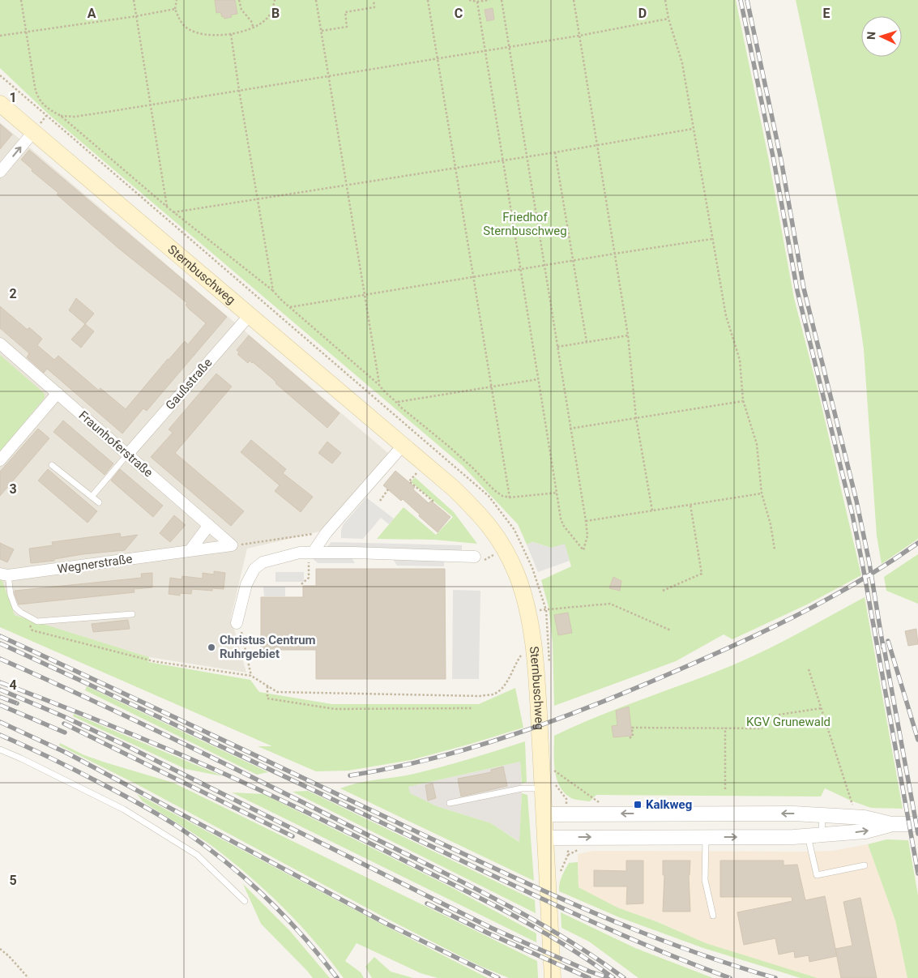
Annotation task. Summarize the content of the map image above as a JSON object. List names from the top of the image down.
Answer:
{
  "streets": {
    "main road": ["Sternbuschweg"],
    "street": ["Gaußstraße", "Fraunhoferstraße", "Wegnerstraße"]
  },
  "crossings": [
    ["Sternbuschweg", "Gaußstraße"],
    ["Gaußstraße", "Fraunhoferstraße"],
    ["Fraunhoferstraße", "Wegnerstraße"]
  ],
  "parks": ["Friedhof Sternbuschweg", "KGV Grunewald"],
  "places": {
    "other": ["Christus Centrum Ruhrgebiet"],
    "transit": ["Kalkweg"]
  },
  "north": "left",
  "grid": {
    "columns": [
      "A",
      "B",
      "C",
      "D",
      "E"
    ],
    "rows": [
      "1",
      "2",
      "3",
      "4",
      "5"
    ]
  }
}
